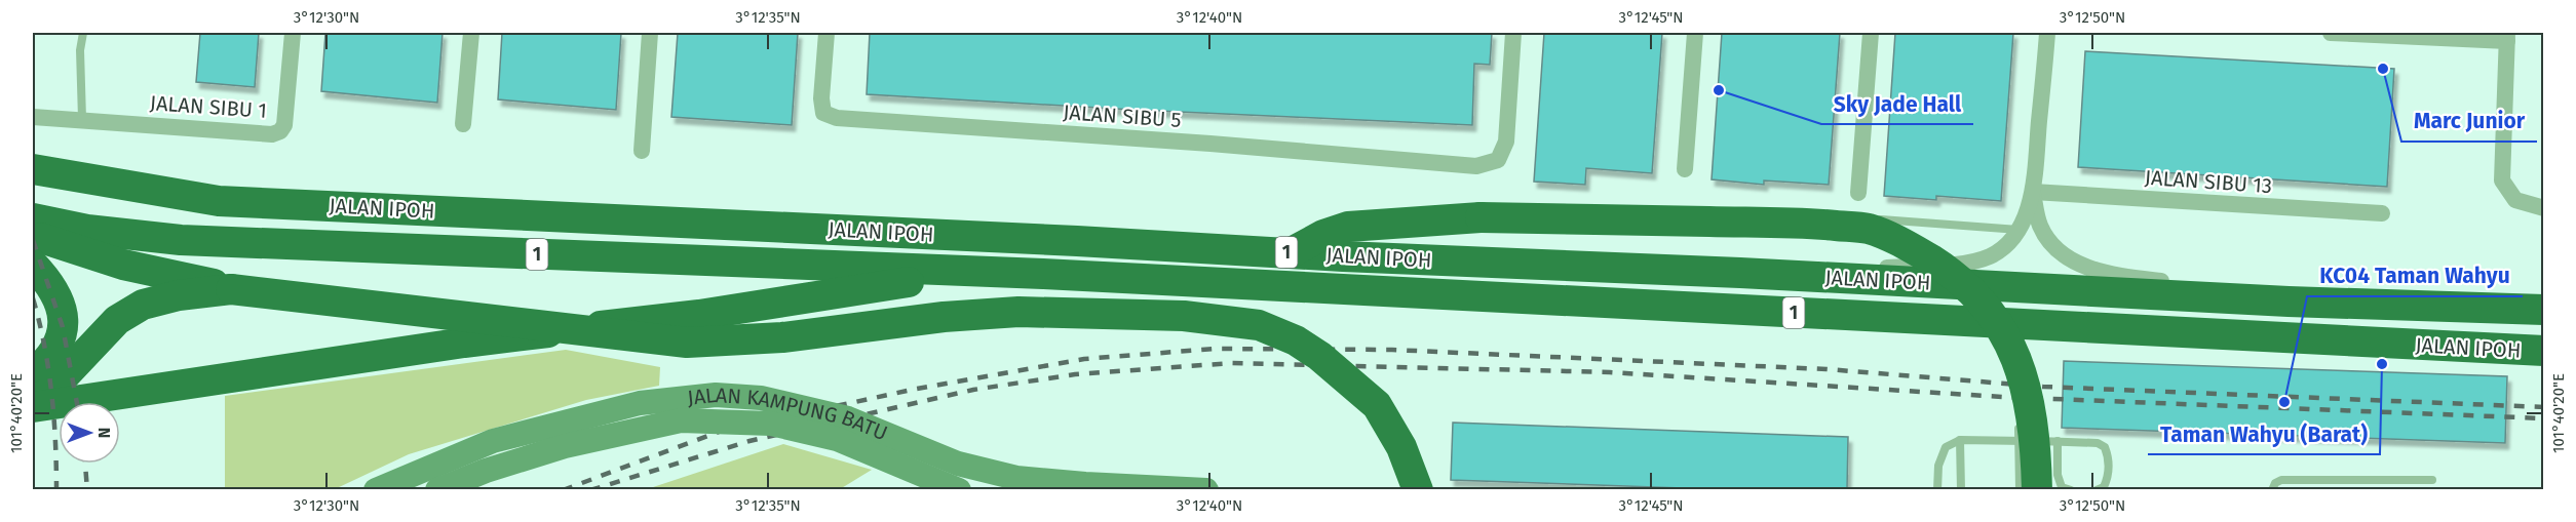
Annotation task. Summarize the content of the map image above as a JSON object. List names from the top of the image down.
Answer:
{
  "streets": {
    "highway": ["JALAN IPOH", "1"],
    "street": [
      "JALAN SIBU 1",
      "JALAN SIBU 5",
      "JALAN SIBU 13",
      "JALAN KAMPUNG BATU"
    ]
  },
  "places": [
    "Marc Junior",
    "Sky Jade Hall",
    "Taman Wahyu (Barat)",
    "KC04 Taman Wahyu"
  ],
  "north": "right",
  "coordinates": [
    "3°12'30\"N",
    "3°12'35\"N",
    "3°12'40\"N",
    "3°12'45\"N",
    "3°12'50\"N",
    "101°40'20\"E"
  ]
}
